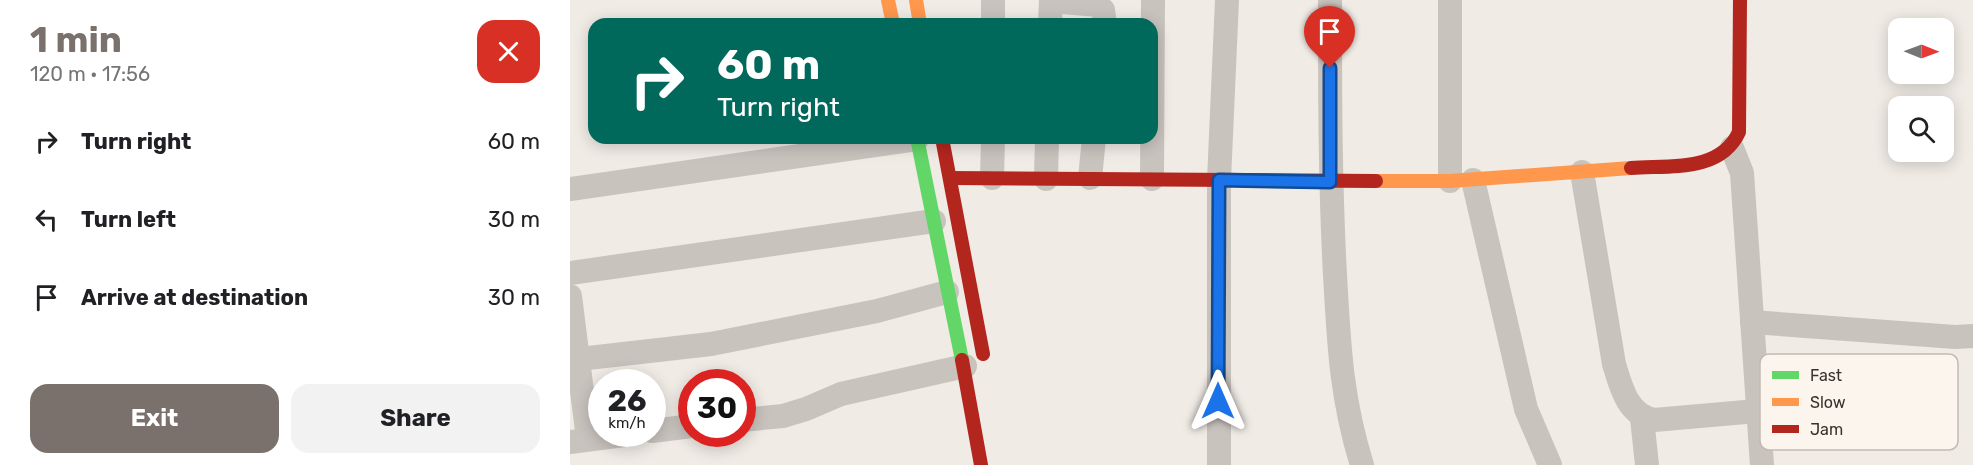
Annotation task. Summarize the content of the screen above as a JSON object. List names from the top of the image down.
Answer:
{
  "legend": ["Fast", "Slow", "Jam"],
  "north": "right",
  "page": {
    "heading": ["1 min", "120 m · 17:56"],
    "turn": ["60 m", "Turn right"],
    "list": [
      {
        "name": "Turn right",
        "value": "60 m"
      },
      {
        "name": "Turn left",
        "value": "30 m"
      },
      {
        "name": "Arrive at destination",
        "value": "30 m"
      }
    ],
    "speed": "26 km/h",
    "limit": "30",
    "buttons": ["Exit", "Share"]
  }
}
